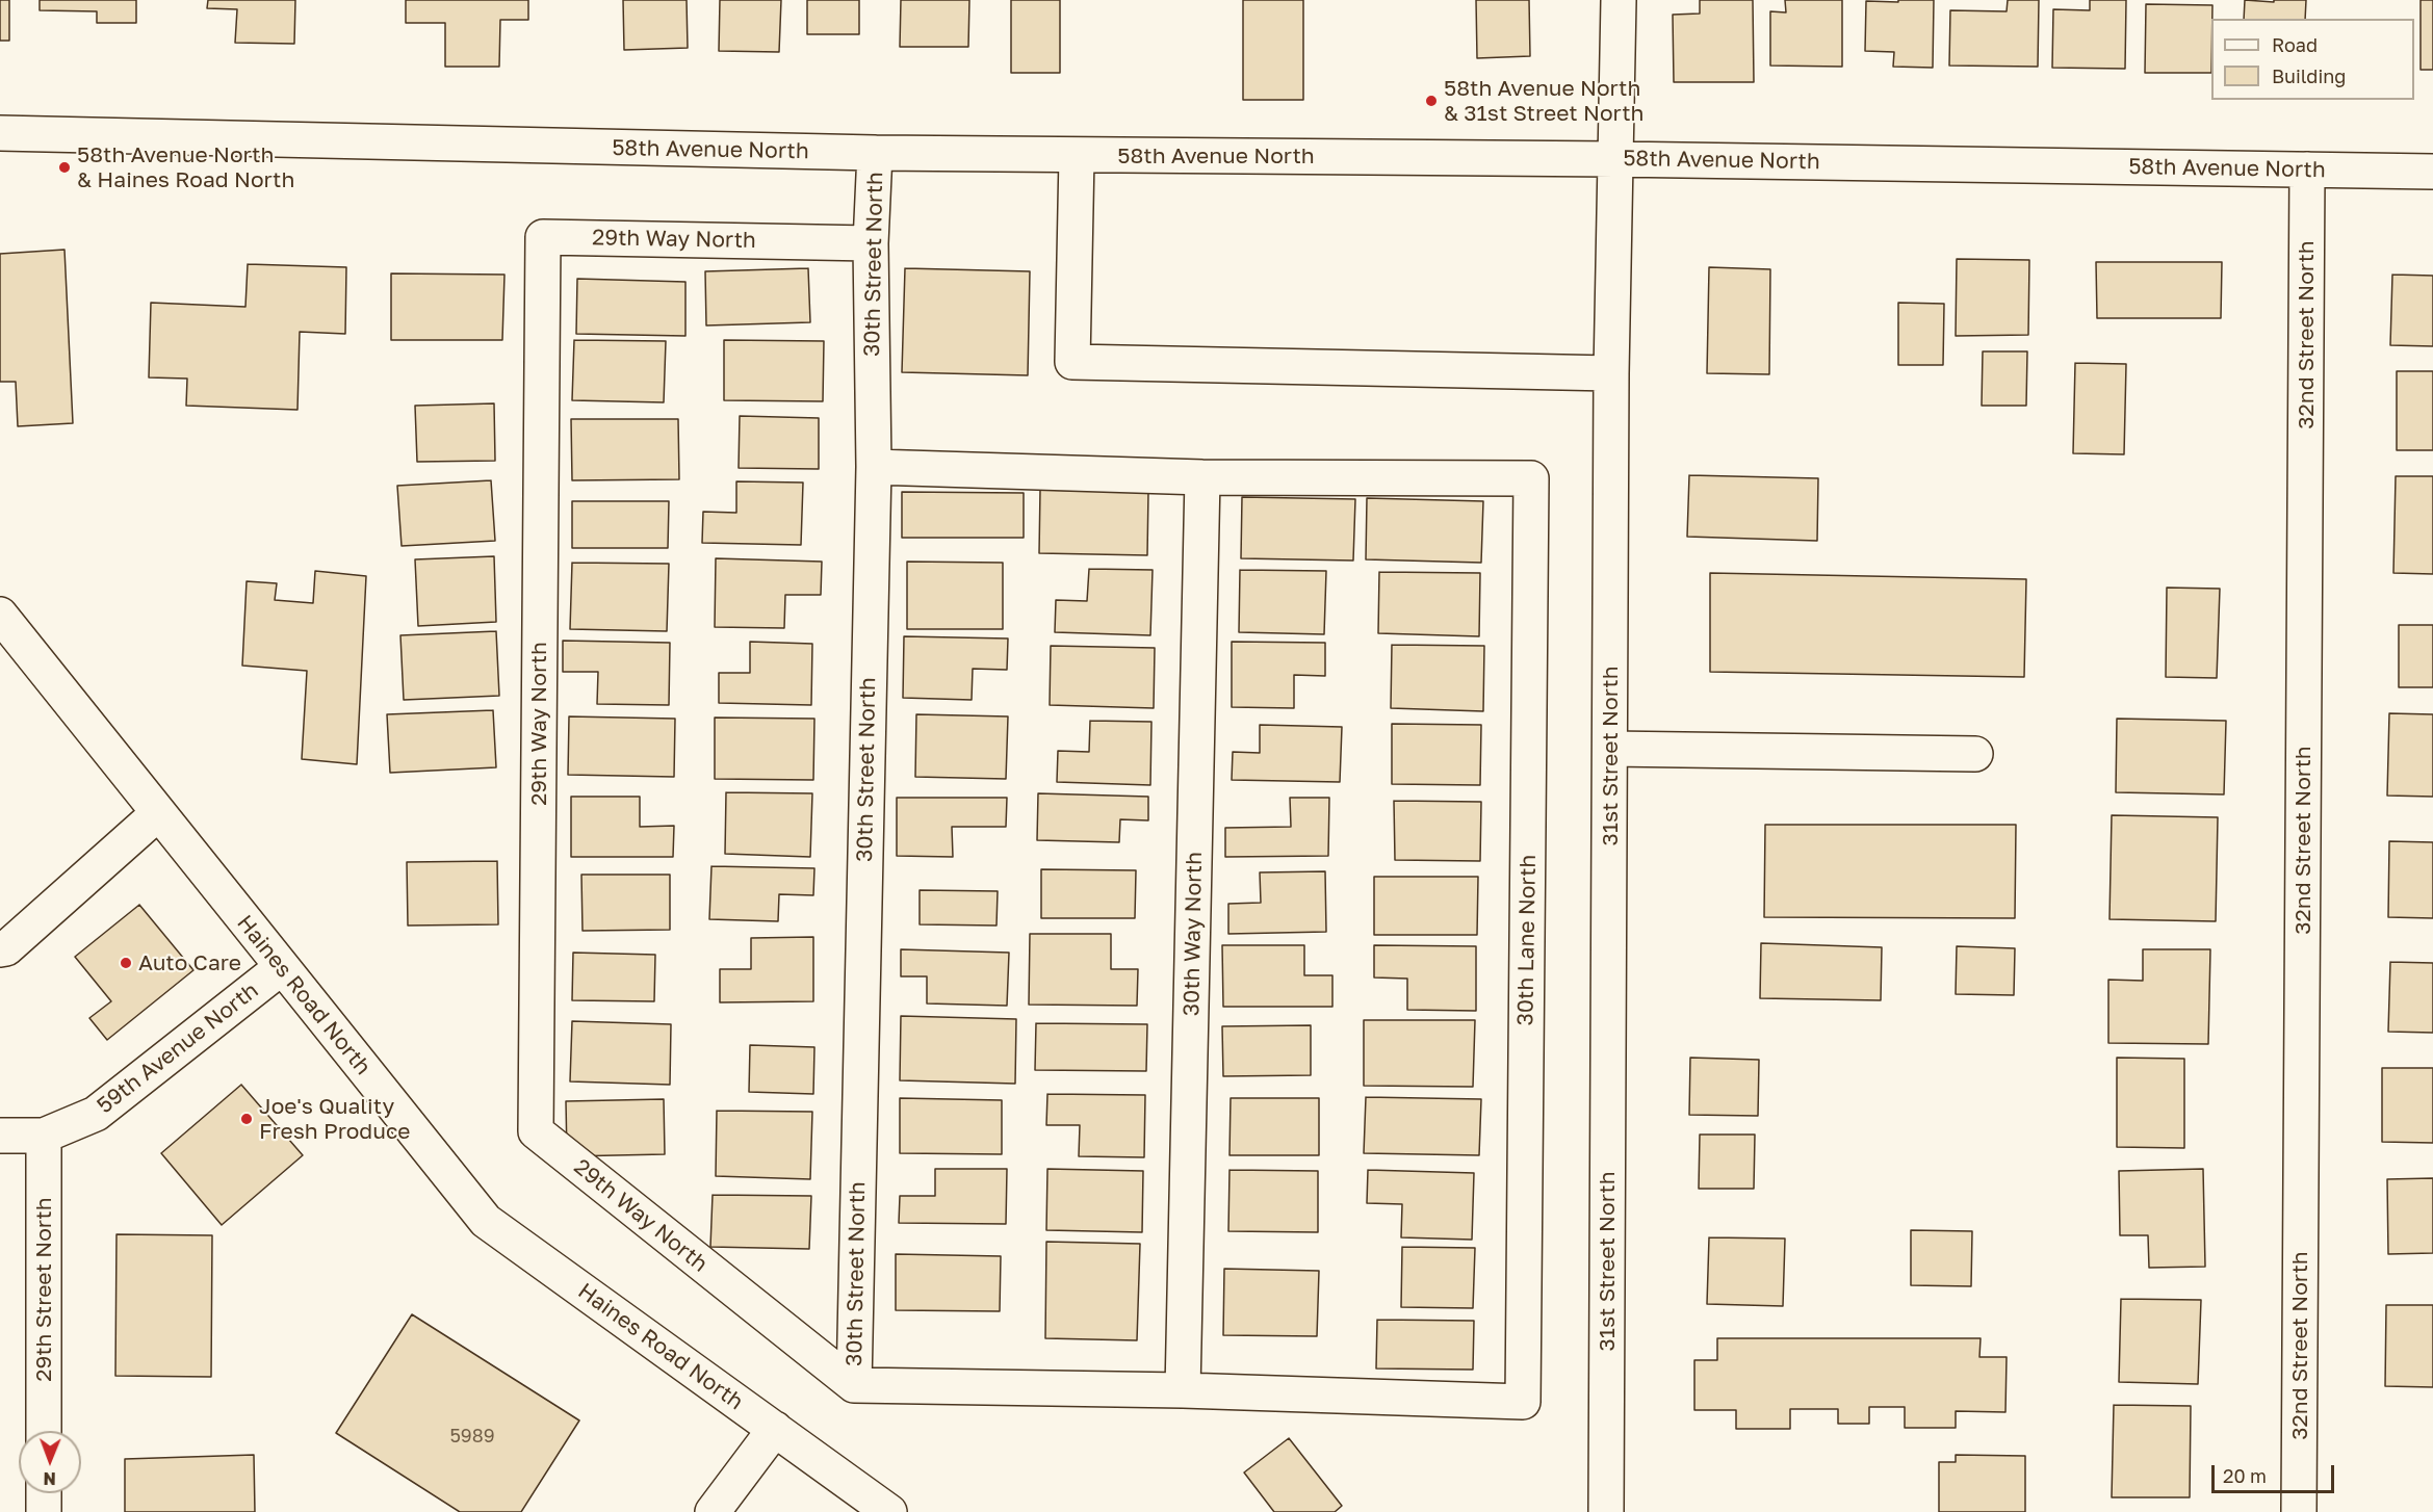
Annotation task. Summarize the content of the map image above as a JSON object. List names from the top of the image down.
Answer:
{
  "streets": {
    "street": [
      "58th Avenue North",
      "29th Way North",
      "30th Street North",
      "32nd Street North",
      "31st Street North",
      "30th Way North",
      "30th Lane North",
      "Haines Road North",
      "59th Avenue North",
      "29th Street North"
    ]
  },
  "crossings": [
    ["58th Avenue North", "30th Street North"],
    ["58th Avenue North", "32nd Street North"],
    ["58th Avenue North", "31st Street North"],
    ["29th Way North", "30th Street North"],
    ["30th Way North", "30th Lane North"],
    ["Haines Road North", "59th Avenue North"],
    ["59th Avenue North", "29th Street North"]
  ],
  "places": [
    "58th Avenue North & 31st Street North",
    "58th Avenue North & Haines Road North",
    "Auto Care",
    "Joe's Quality Fresh Produce"
  ],
  "house_numbers": ["5989"],
  "legend": ["Road", "Building"],
  "scale_bar": "20 m",
  "north": "bottom"
}
